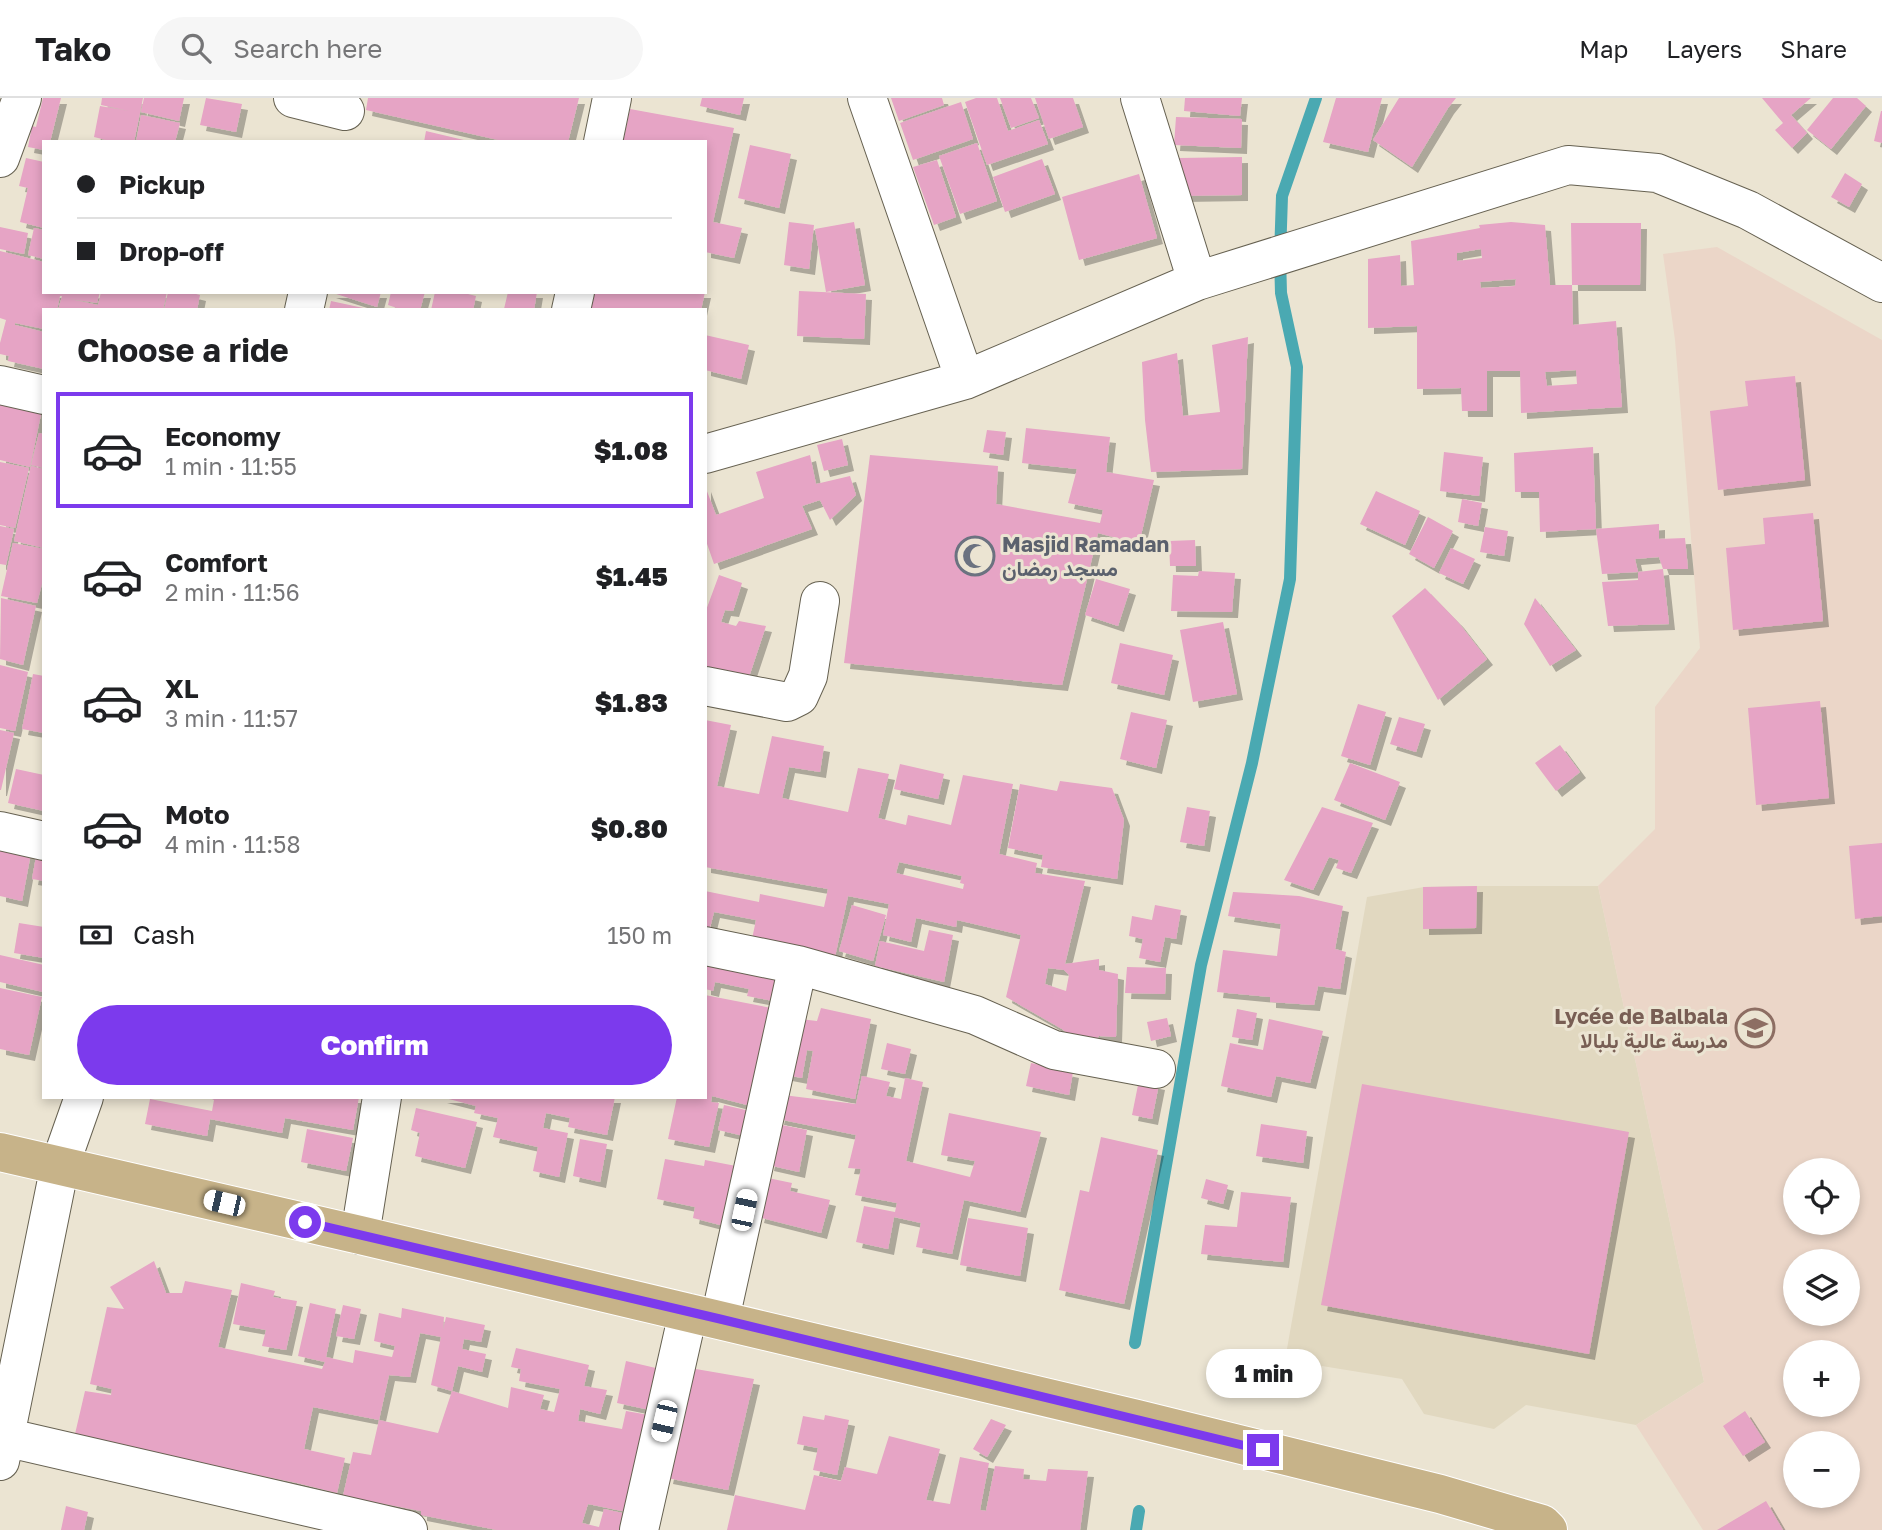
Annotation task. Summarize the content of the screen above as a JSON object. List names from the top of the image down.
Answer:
{
  "places": {
    "mosque": ["Masjid Ramadan مسجد رمضان"],
    "school or university": ["Lycée de Balbala مدرسة عالية بلبالا"]
  },
  "page": {
    "header": "Tako",
    "search": "Search here",
    "nav": ["Map", "Layers", "Share"],
    "banner": ["Pickup", "Drop-off"],
    "heading": "Choose a ride",
    "list": [
      {
        "name": "Economy",
        "note": "1 min · 11:55",
        "value": "$1.08"
      },
      {
        "name": "Comfort",
        "note": "2 min · 11:56",
        "value": "$1.45"
      },
      {
        "name": "XL",
        "note": "3 min · 11:57",
        "value": "$1.83"
      },
      {
        "name": "Moto",
        "note": "4 min · 11:58",
        "value": "$0.80"
      }
    ],
    "pay": ["Cash", "150 m"],
    "buttons": "Confirm",
    "map_buttons": ["+", "−"],
    "bubble": "1 min"
  }
}
